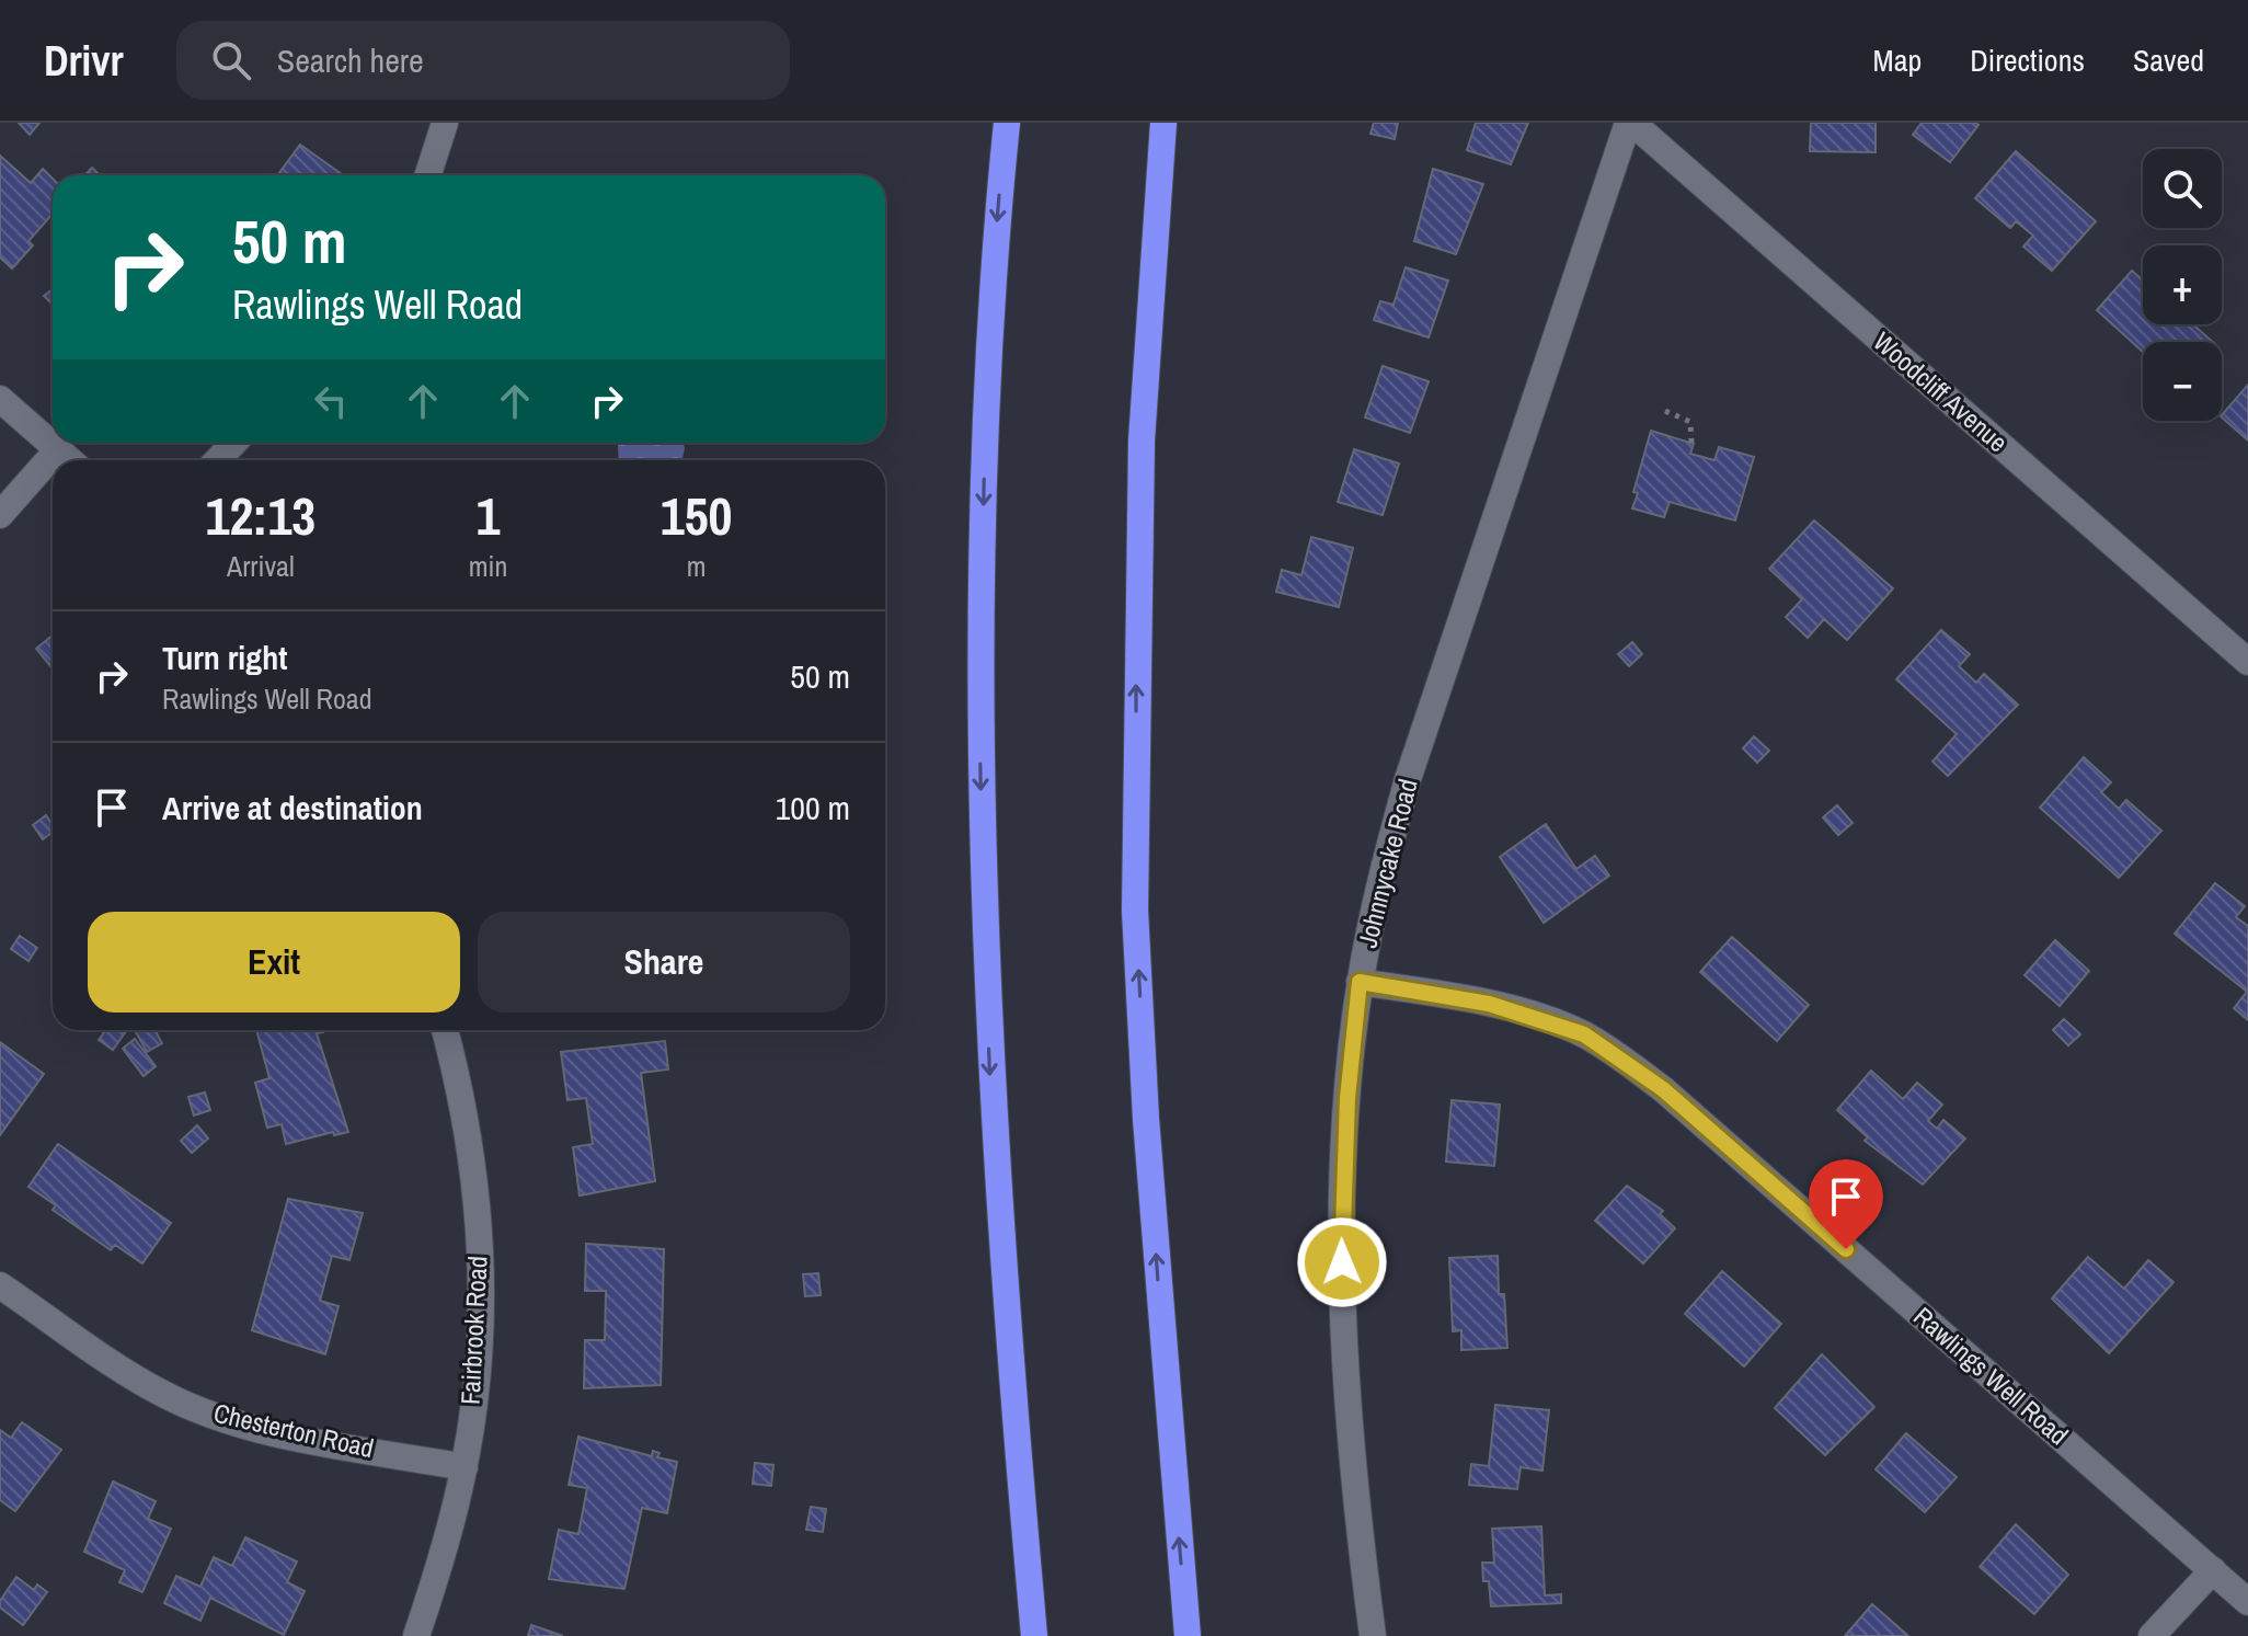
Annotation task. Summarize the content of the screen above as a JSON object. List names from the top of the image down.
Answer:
{
  "streets": {
    "street": [
      "Woodcliff Avenue",
      "Johnnycake Road",
      "Fairbrook Road",
      "Rawlings Well Road",
      "Chesterton Road"
    ]
  },
  "crossings": [
    ["Woodcliff Avenue", "Johnnycake Road"],
    ["Johnnycake Road", "Rawlings Well Road"],
    ["Fairbrook Road", "Chesterton Road"]
  ],
  "page": {
    "header": "Drivr",
    "search": "Search here",
    "nav": ["Map", "Directions", "Saved"],
    "map_buttons": ["+", "−"],
    "turn": ["50 m", "Rawlings Well Road"],
    "eta": [
      "12:13",
      "Arrival",
      "1",
      "min",
      "150",
      "m"
    ],
    "list": [
      {
        "name": "Turn right",
        "note": "Rawlings Well Road",
        "value": "50 m"
      },
      {
        "name": "Arrive at destination",
        "value": "100 m"
      }
    ],
    "buttons": ["Exit", "Share"]
  }
}
